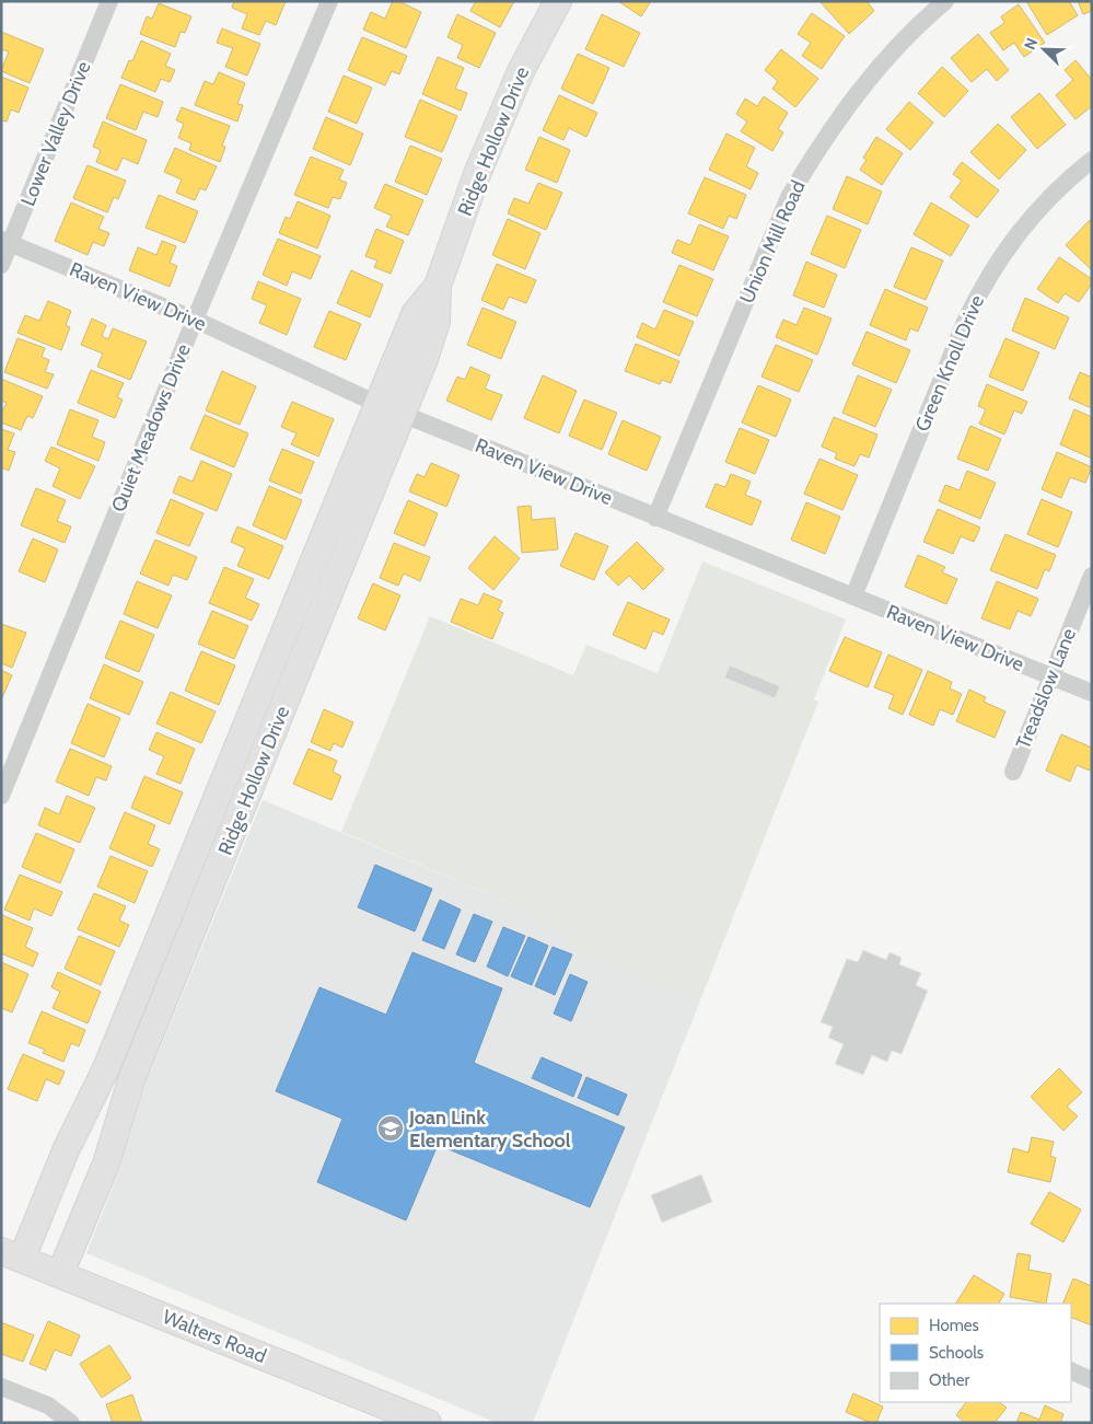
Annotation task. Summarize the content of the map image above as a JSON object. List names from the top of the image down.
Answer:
{
  "streets": {
    "street": [
      "Lower Valley Drive",
      "Ridge Hollow Drive",
      "Union Mill Road",
      "Raven View Drive",
      "Green Knoll Drive",
      "Quiet Meadows Drive",
      "Treadslow Lane",
      "Walters Road"
    ]
  },
  "crossings": [
    ["Lower Valley Drive", "Raven View Drive"],
    ["Ridge Hollow Drive", "Raven View Drive"],
    ["Ridge Hollow Drive", "Walters Road"],
    ["Union Mill Road", "Raven View Drive"],
    ["Raven View Drive", "Green Knoll Drive"],
    ["Raven View Drive", "Quiet Meadows Drive"],
    ["Raven View Drive", "Treadslow Lane"]
  ],
  "places": {
    "school or university": ["Joan Link Elementary School"]
  },
  "legend": ["Homes", "Schools", "Other"],
  "north": "top left"
}
